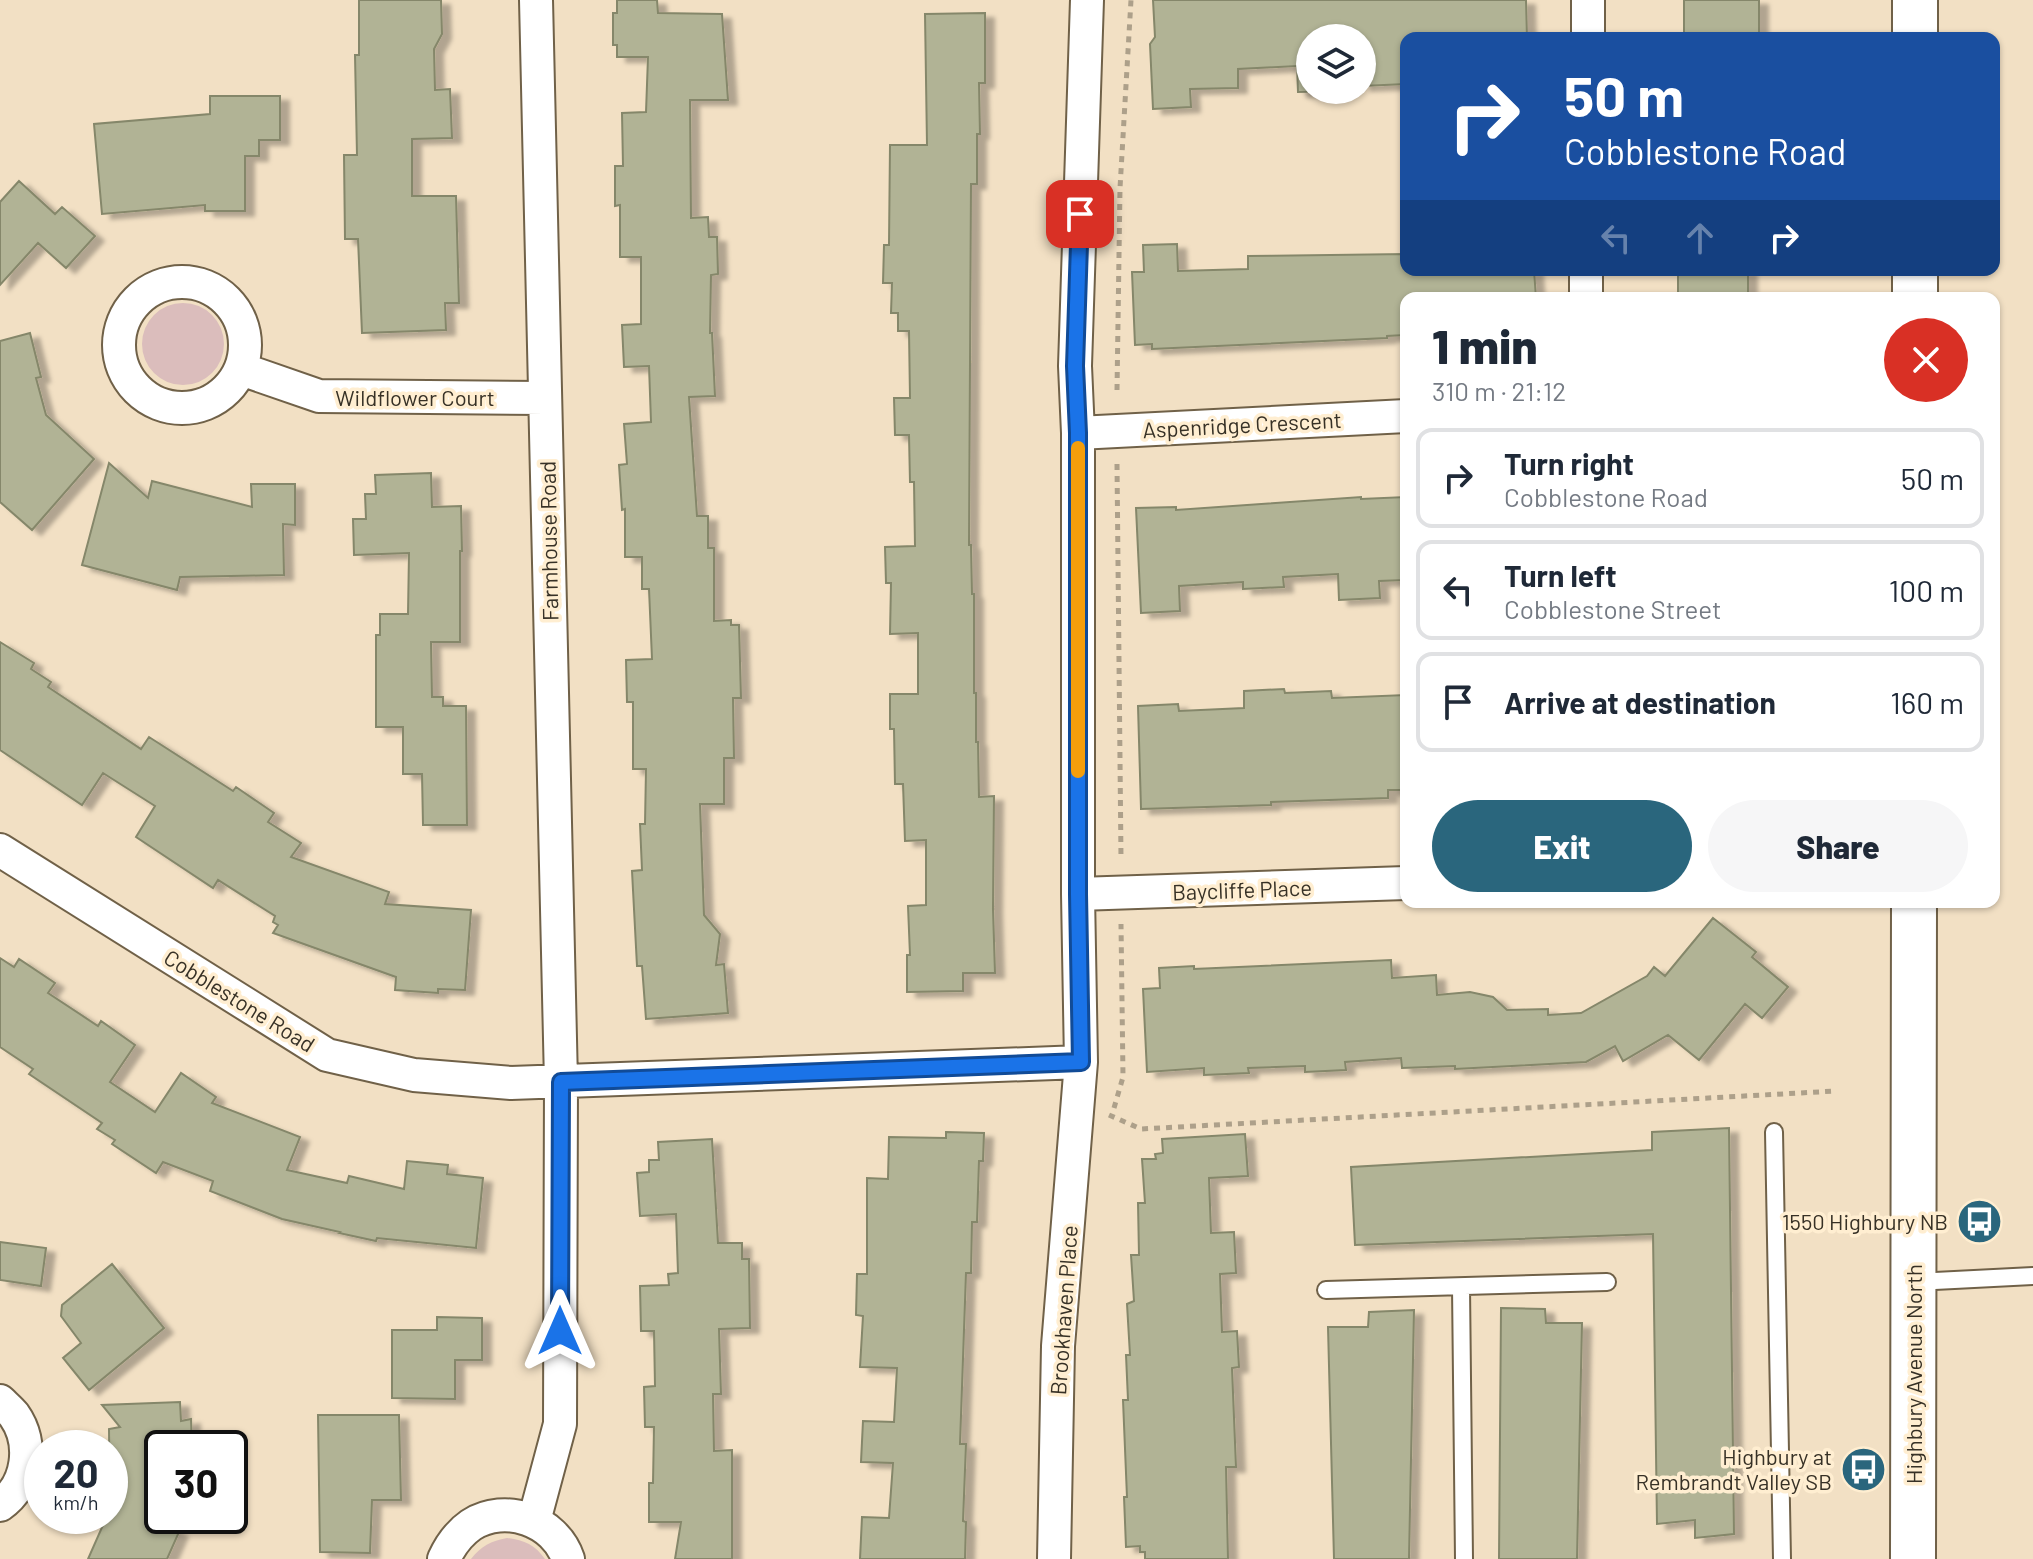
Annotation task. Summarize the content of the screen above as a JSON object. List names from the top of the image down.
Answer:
{
  "streets": {
    "main road": ["Highbury Avenue North"],
    "street": [
      "Wildflower Court",
      "Aspenridge Crescent",
      "Farmhouse Road",
      "Baycliffe Place",
      "Cobblestone Road",
      "Brookhaven Place"
    ]
  },
  "crossings": [
    ["Wildflower Court", "Farmhouse Road"],
    ["Aspenridge Crescent", "Brookhaven Place"],
    ["Farmhouse Road", "Cobblestone Road"],
    ["Baycliffe Place", "Brookhaven Place"],
    ["Cobblestone Road", "Brookhaven Place"]
  ],
  "places": {
    "bus stop": ["1550 Highbury NB", "Highbury at Rembrandt Valley SB"]
  },
  "page": {
    "turn": ["50 m", "Cobblestone Road"],
    "heading": ["1 min", "310 m · 21:12"],
    "list": [
      {
        "name": "Turn right",
        "note": "Cobblestone Road",
        "value": "50 m"
      },
      {
        "name": "Turn left",
        "note": "Cobblestone Street",
        "value": "100 m"
      },
      {
        "name": "Arrive at destination",
        "value": "160 m"
      }
    ],
    "buttons": ["Exit", "Share"],
    "speed": "20 km/h",
    "limit": "30"
  }
}
